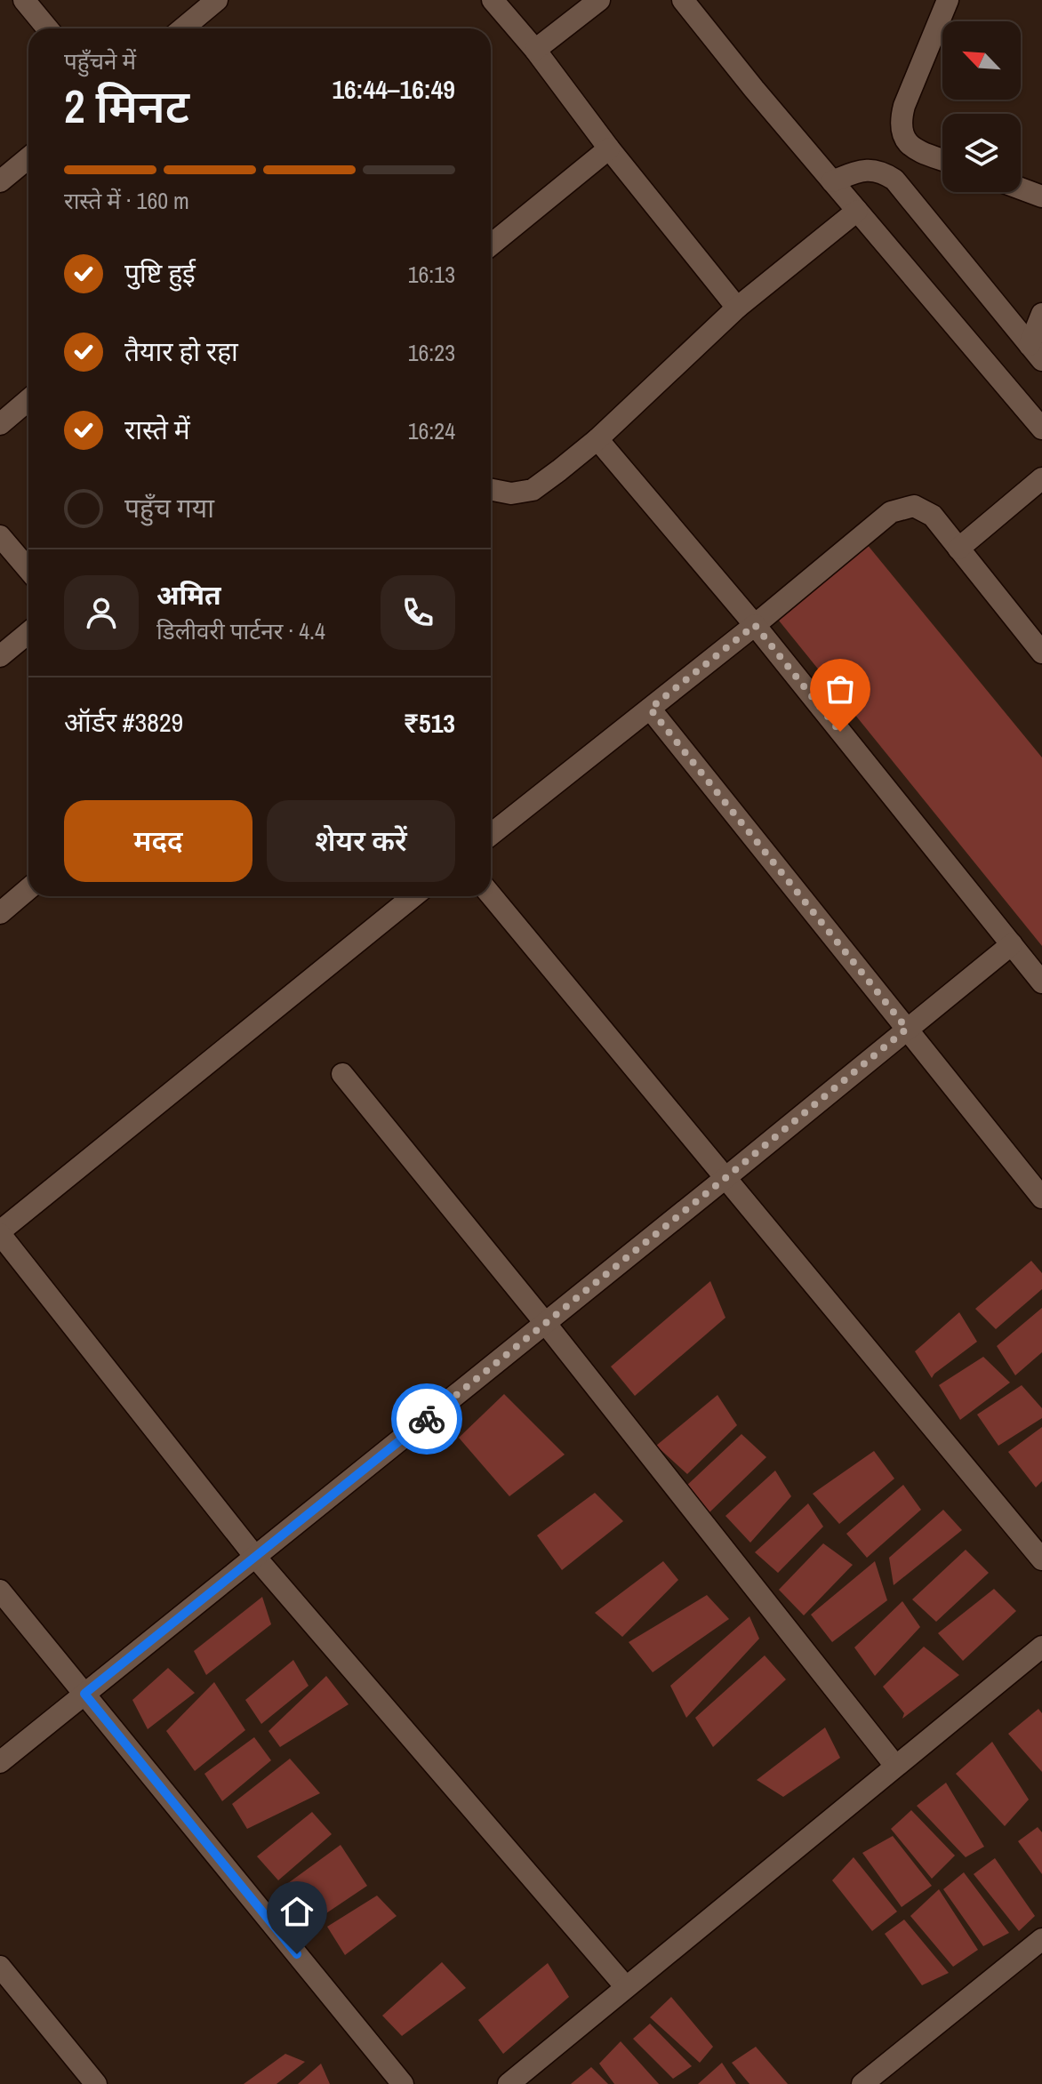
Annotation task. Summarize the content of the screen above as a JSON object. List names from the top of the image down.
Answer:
{
  "north": "top left",
  "page": {
    "heading": ["2 मिनट", "पहुँचने में", "16:44–16:49"],
    "panel": [
      "अमित",
      "डिलीवरी पार्टनर · 4.4",
      "ऑर्डर #3829",
      "₹513"
    ],
    "bar": "रास्ते में · 160 m",
    "list": [
      ["पुष्टि हुई", "16:13"],
      ["तैयार हो रहा", "16:23"],
      ["रास्ते में", "16:24"],
      "पहुँच गया"
    ],
    "buttons": ["मदद", "शेयर करें"]
  }
}
